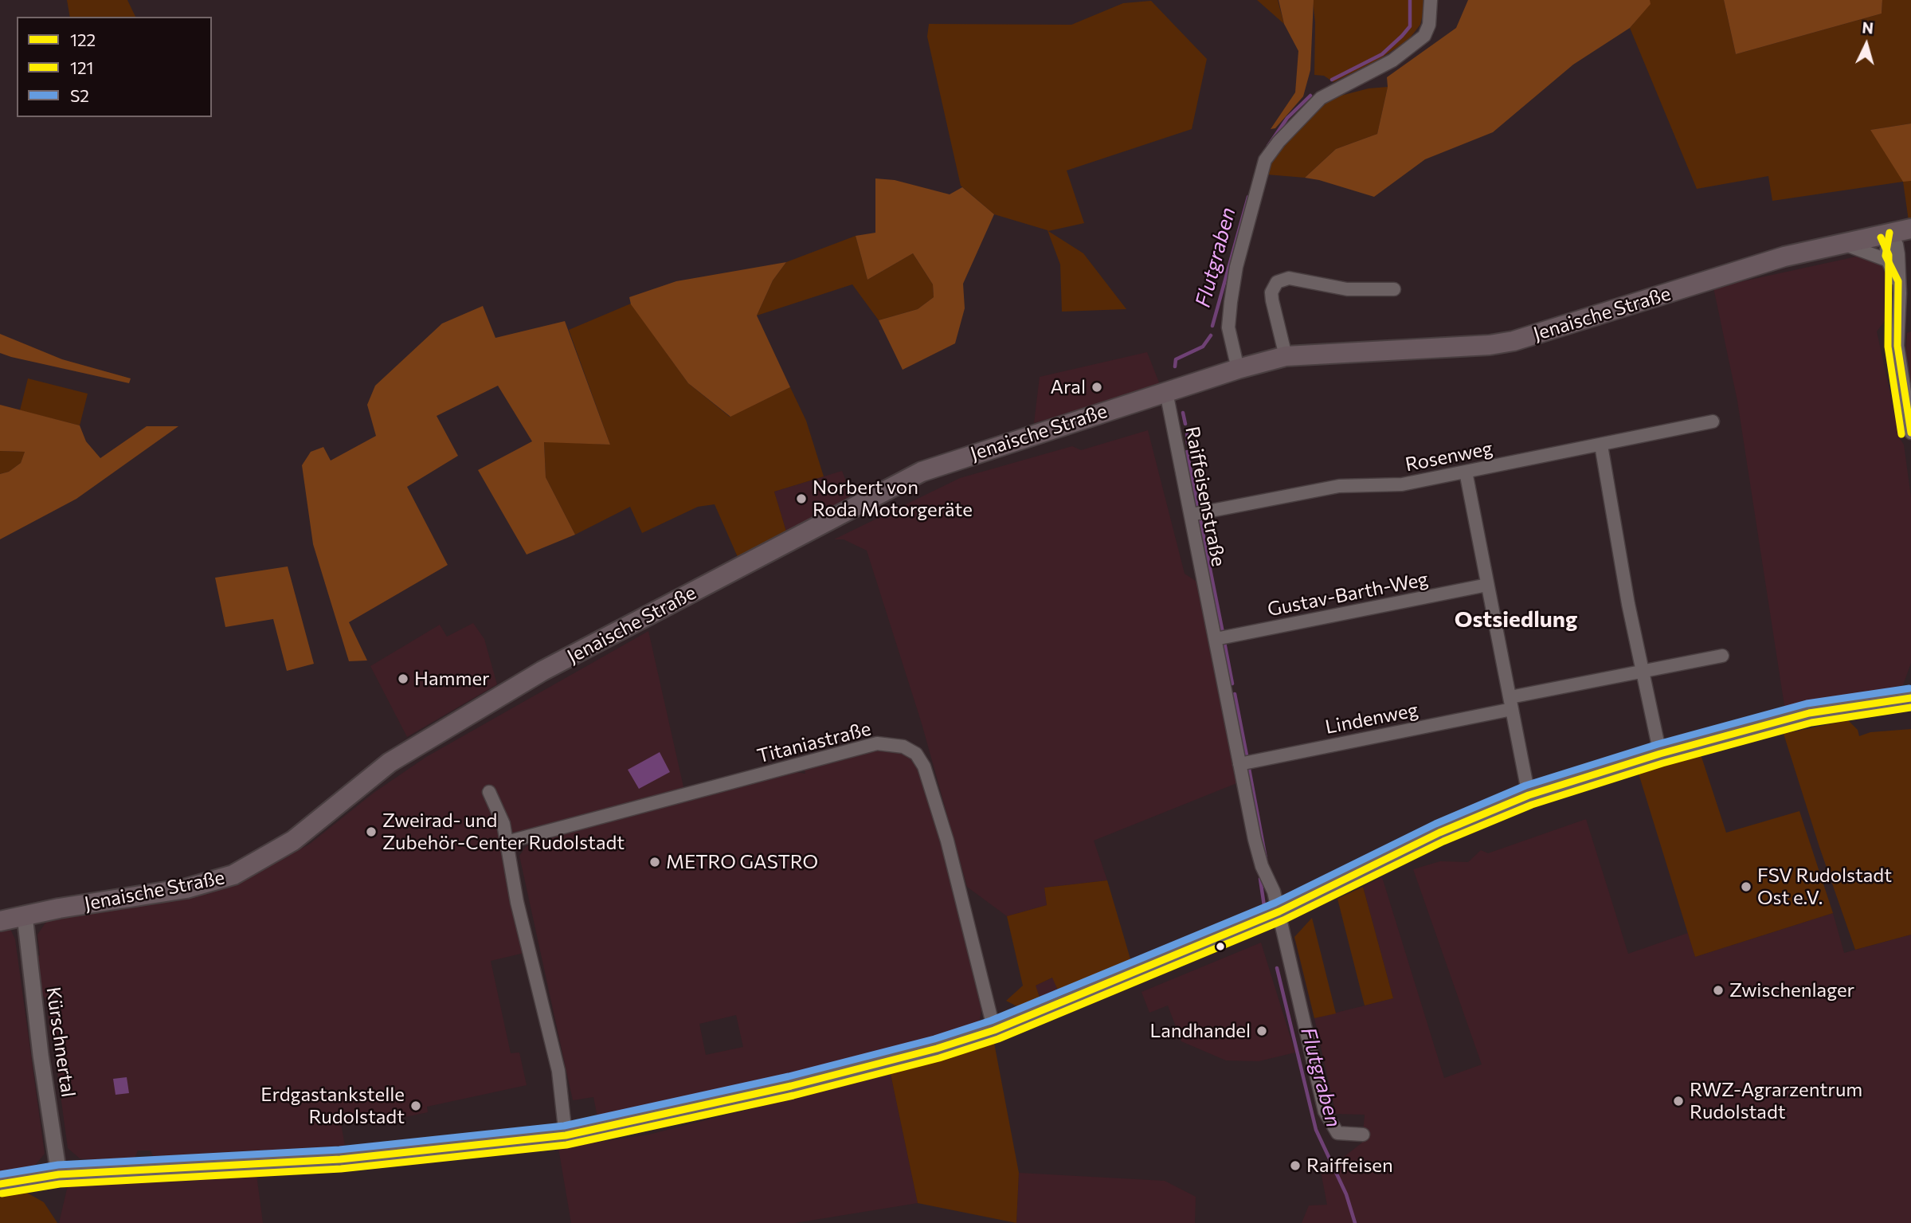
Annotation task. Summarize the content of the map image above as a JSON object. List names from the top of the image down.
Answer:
{
  "streets": {
    "main road": ["Jenaische Straße"],
    "street": [
      "Rosenweg",
      "Raiffeisenstraße",
      "Gustav-Barth-Weg",
      "Lindenweg",
      "Titaniastraße",
      "Kürschnertal"
    ]
  },
  "crossings": [
    ["Jenaische Straße", "Raiffeisenstraße"],
    ["Jenaische Straße", "Kürschnertal"],
    ["Rosenweg", "Raiffeisenstraße"],
    ["Raiffeisenstraße", "Gustav-Barth-Weg"],
    ["Raiffeisenstraße", "Lindenweg"]
  ],
  "districts": ["Ostsiedlung"],
  "water": ["Flutgraben"],
  "places": [
    "Aral",
    "Norbert von Roda Motorgeräte",
    "Hammer",
    "Zweirad- und Zubehör-Center Rudolstadt",
    "METRO GASTRO",
    "FSV Rudolstadt Ost e.V.",
    "Zwischenlager",
    "Landhandel",
    "RWZ-Agrarzentrum Rudolstadt",
    "Erdgastankstelle Rudolstadt",
    "Raiffeisen"
  ],
  "lines": ["transit line 122", "transit line 121", "transit line S2"],
  "legend": ["122", "121", "S2"],
  "north": "top"
}
